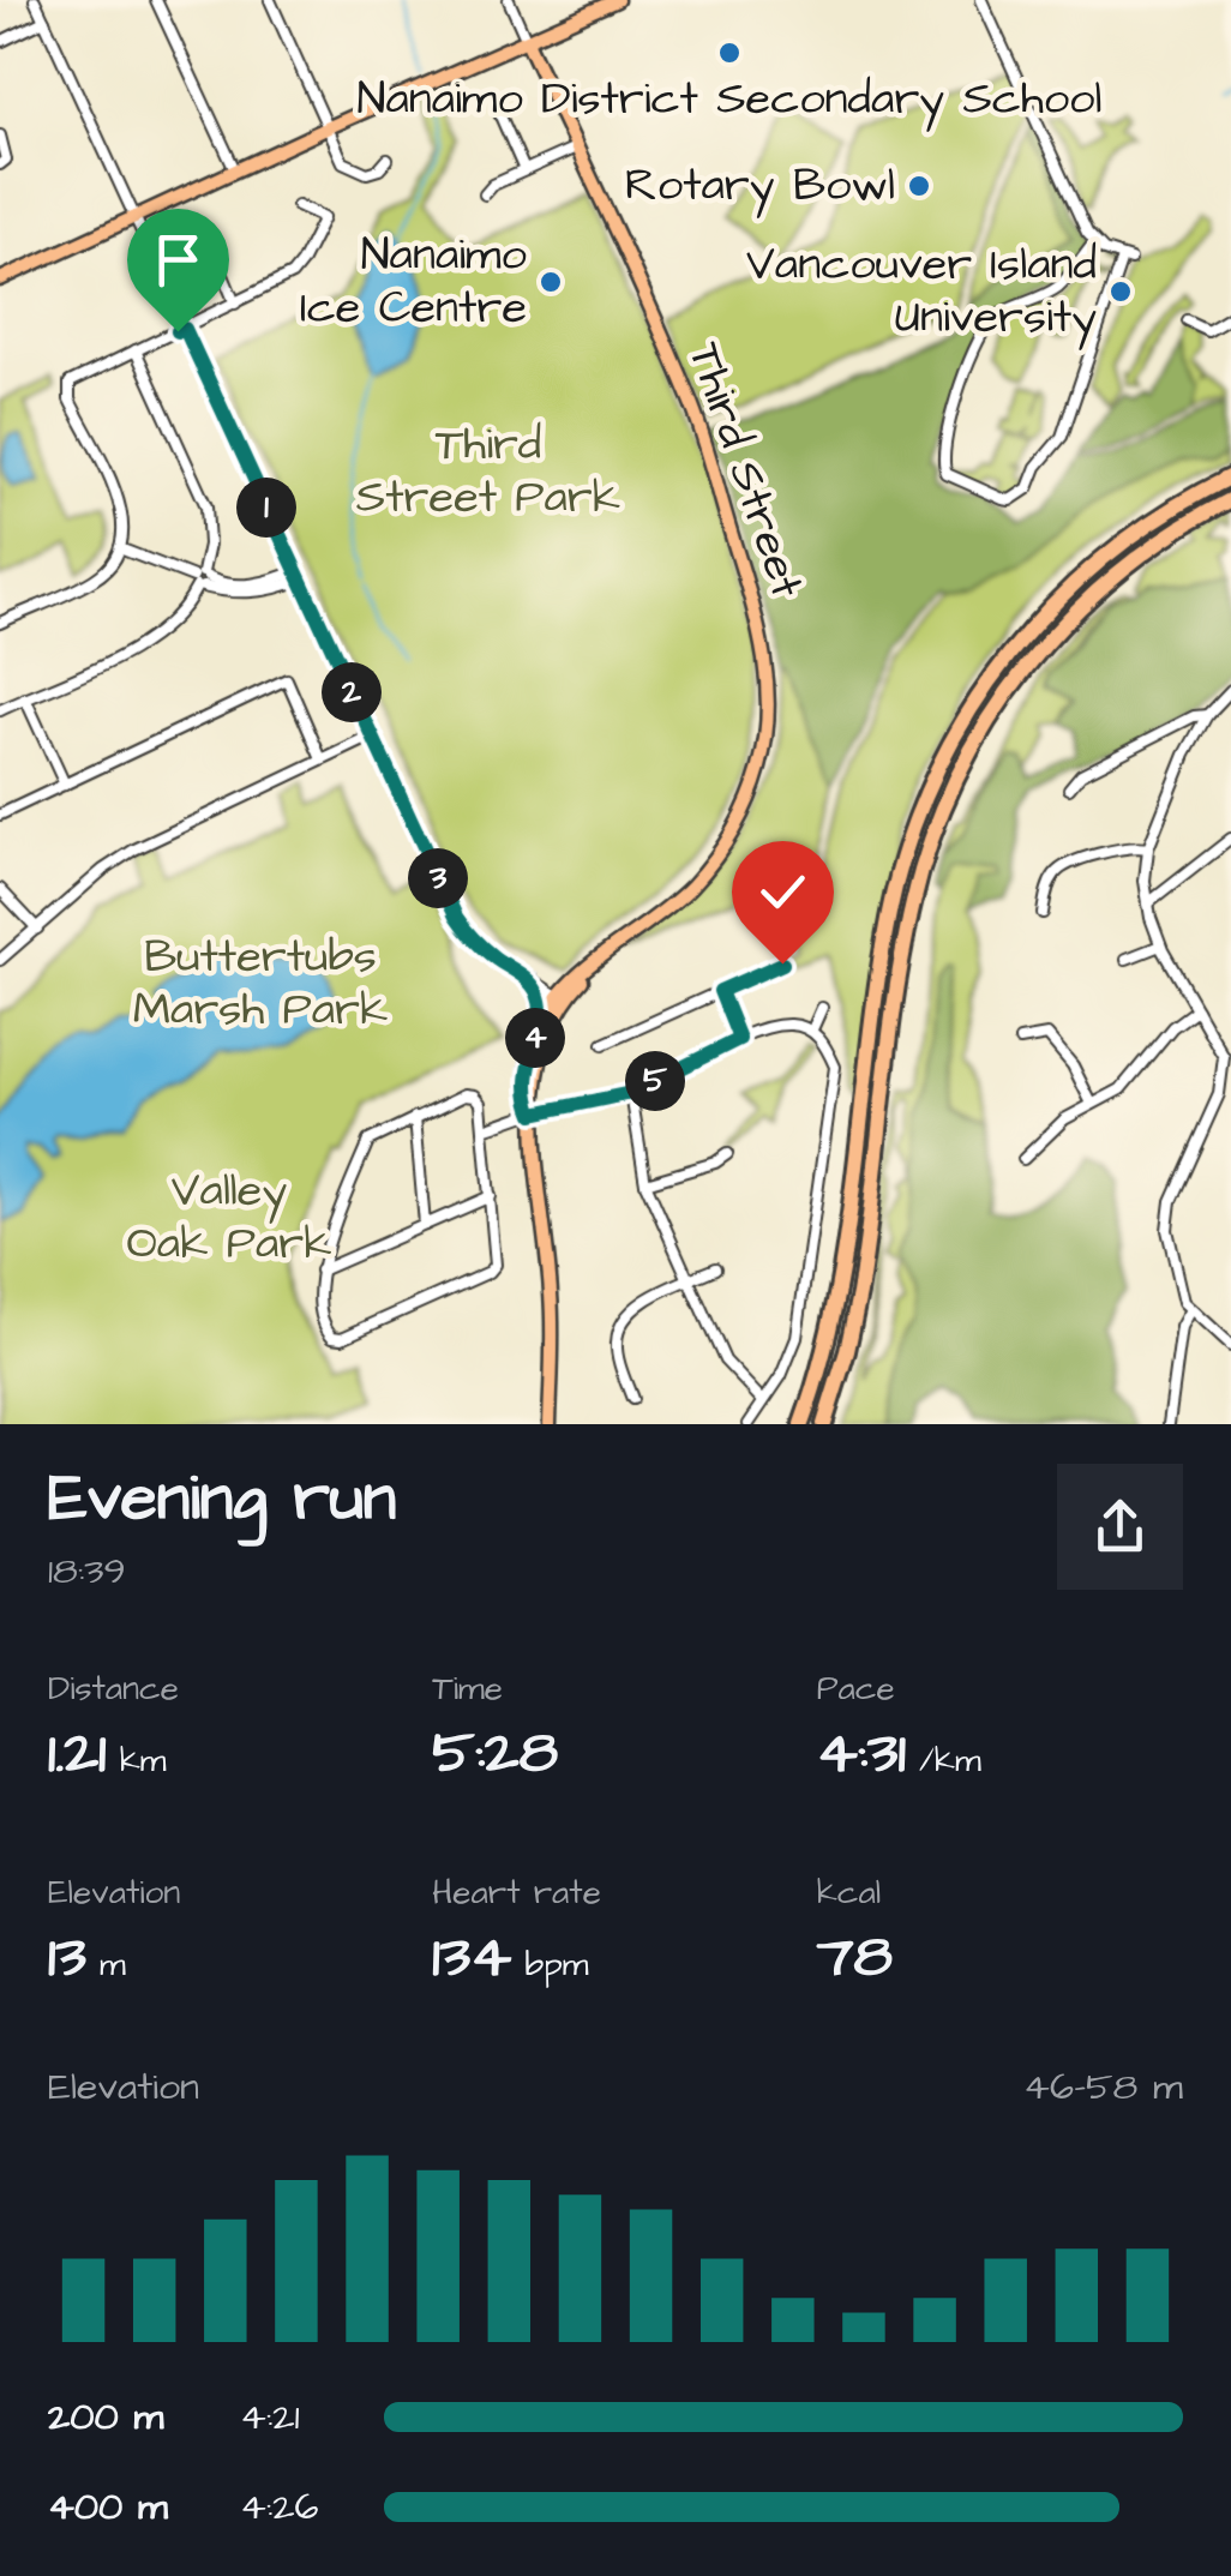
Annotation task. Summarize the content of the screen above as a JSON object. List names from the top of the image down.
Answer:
{
  "streets": {
    "main road": ["Third Street"]
  },
  "parks": ["Third Street Park", "Buttertubs Marsh Park", "Valley Oak Park"],
  "places": [
    "Nanaimo District Secondary School",
    "Rotary Bowl",
    "Nanaimo Ice Centre",
    "Vancouver Island University"
  ],
  "page": {
    "pins": [
      "1",
      "2",
      "3",
      "4",
      "5"
    ],
    "heading": ["Evening run", "18:39"],
    "stats": [
      ["Distance", "1.21 km"],
      ["Time", "5:28"],
      ["Pace", "4:31 /km"],
      ["Elevation", "13 m"],
      ["Heart rate", "134 bpm"],
      ["kcal", "78"]
    ],
    "chart": ["Elevation", "46–58 m"],
    "list": [
      {
        "name": "200 m",
        "note": "4:21"
      },
      {
        "name": "400 m",
        "note": "4:26"
      }
    ]
  }
}
